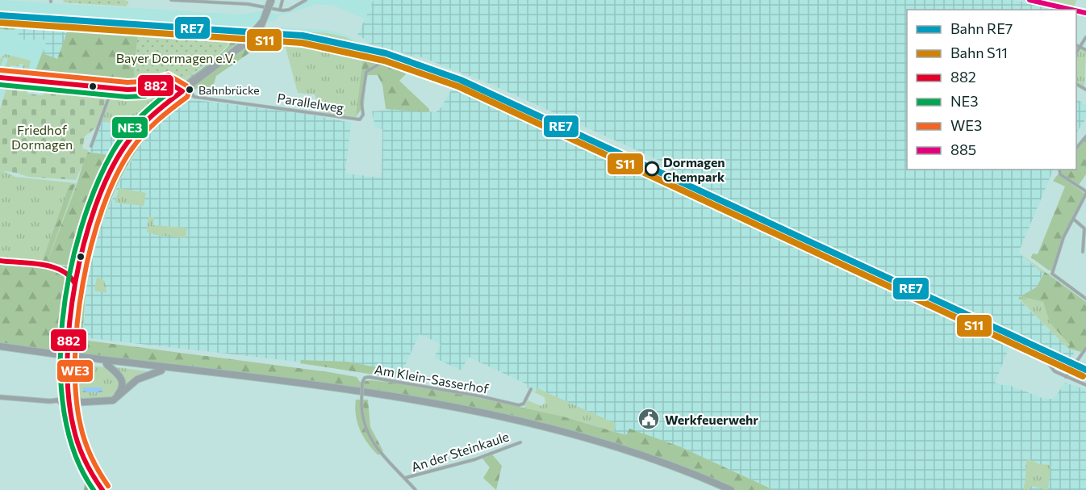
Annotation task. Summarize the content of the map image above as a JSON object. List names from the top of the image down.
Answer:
{
  "streets": {
    "street": ["Parallelweg", "Am Klein-Sasserhof", "An der Steinkaule"]
  },
  "crossings": [
    ["Am Klein-Sasserhof", "An der Steinkaule"]
  ],
  "parks": ["Bayer Dormagen e.V.", "Friedhof Dormagen"],
  "places": {
    "other": ["Bahnbrücke", "Dormagen Chempark"],
    "public building": ["Werkfeuerwehr"]
  },
  "lines": [
    "transit line 885",
    "rail line RE7",
    "rail line S11",
    "transit line WE3",
    "transit line 882",
    "transit line NE3"
  ],
  "legend": [
    "Bahn RE7",
    "Bahn S11",
    "882",
    "NE3",
    "WE3",
    "885"
  ]
}
